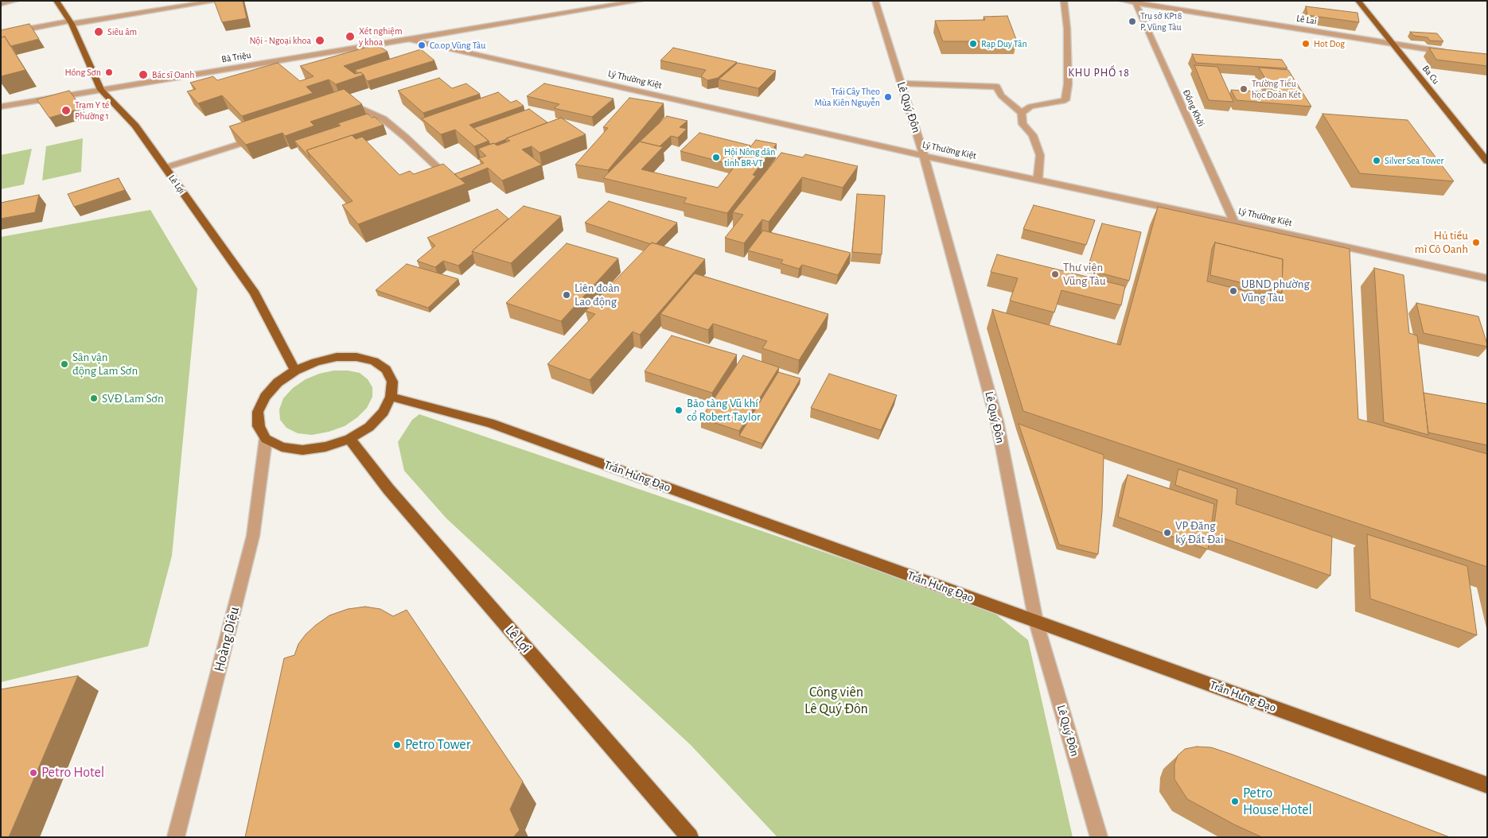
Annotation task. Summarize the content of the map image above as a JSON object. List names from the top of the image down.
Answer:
{
  "streets": {
    "main road": ["Ba Cu", "Lê Lợi", "Trần Hưng Đạo"],
    "street": [
      "Lê Lai",
      "Bà Triệu",
      "Lý Thường Kiệt",
      "Lê Quý Đôn",
      "Đồng Khởi",
      "Hoàng Diệu"
    ]
  },
  "crossings": [
    ["Lê Lai", "Ba Cu"],
    ["Lê Lai", "Đồng Khởi"],
    ["Bà Triệu", "Lý Thường Kiệt"],
    ["Bà Triệu", "Lê Lợi"],
    ["Lý Thường Kiệt", "Lê Quý Đôn"],
    ["Lý Thường Kiệt", "Đồng Khởi"],
    ["Lê Quý Đôn", "Trần Hưng Đạo"],
    ["Lê Lợi", "Trần Hưng Đạo"],
    ["Lê Lợi", "Hoàng Diệu"],
    ["Trần Hưng Đạo", "Hoàng Diệu"]
  ],
  "districts": ["KHU PHỐ 18"],
  "parks": ["Công viên Lê Quý Đôn"],
  "places": [
    "Trụ sở KP18 P. Vũng Tàu",
    "Siêu âm",
    "Xét nghiệm y khoa",
    "Nội - Ngoại khoa",
    "Rạp Duy Tân",
    "Hot Dog",
    "Co.op Vũng Tàu",
    "Hồng Sơn",
    "Bác sĩ Oanh",
    "Trường Tiểu học Đoàn Kết",
    "Trái Cây Theo Mùa Kiên Nguyễn",
    "Trạm Y tế Phường 1",
    "Hội Nông dân tỉnh BR-VT",
    "Silver Sea Tower",
    "Hủ tiếu mì Cô Oanh",
    "Thư viện Vũng Tàu",
    "UBND phường Vũng Tàu",
    "Liên đoàn Lao động",
    "Sân vận động Lam Sơn",
    "SVĐ Lam Sơn",
    "Bảo tàng Vũ khí cổ Robert Taylor",
    "VP Đăng ký Đất Đai",
    "Petro Tower",
    "Petro Hotel",
    "Petro House Hotel"
  ]
}
